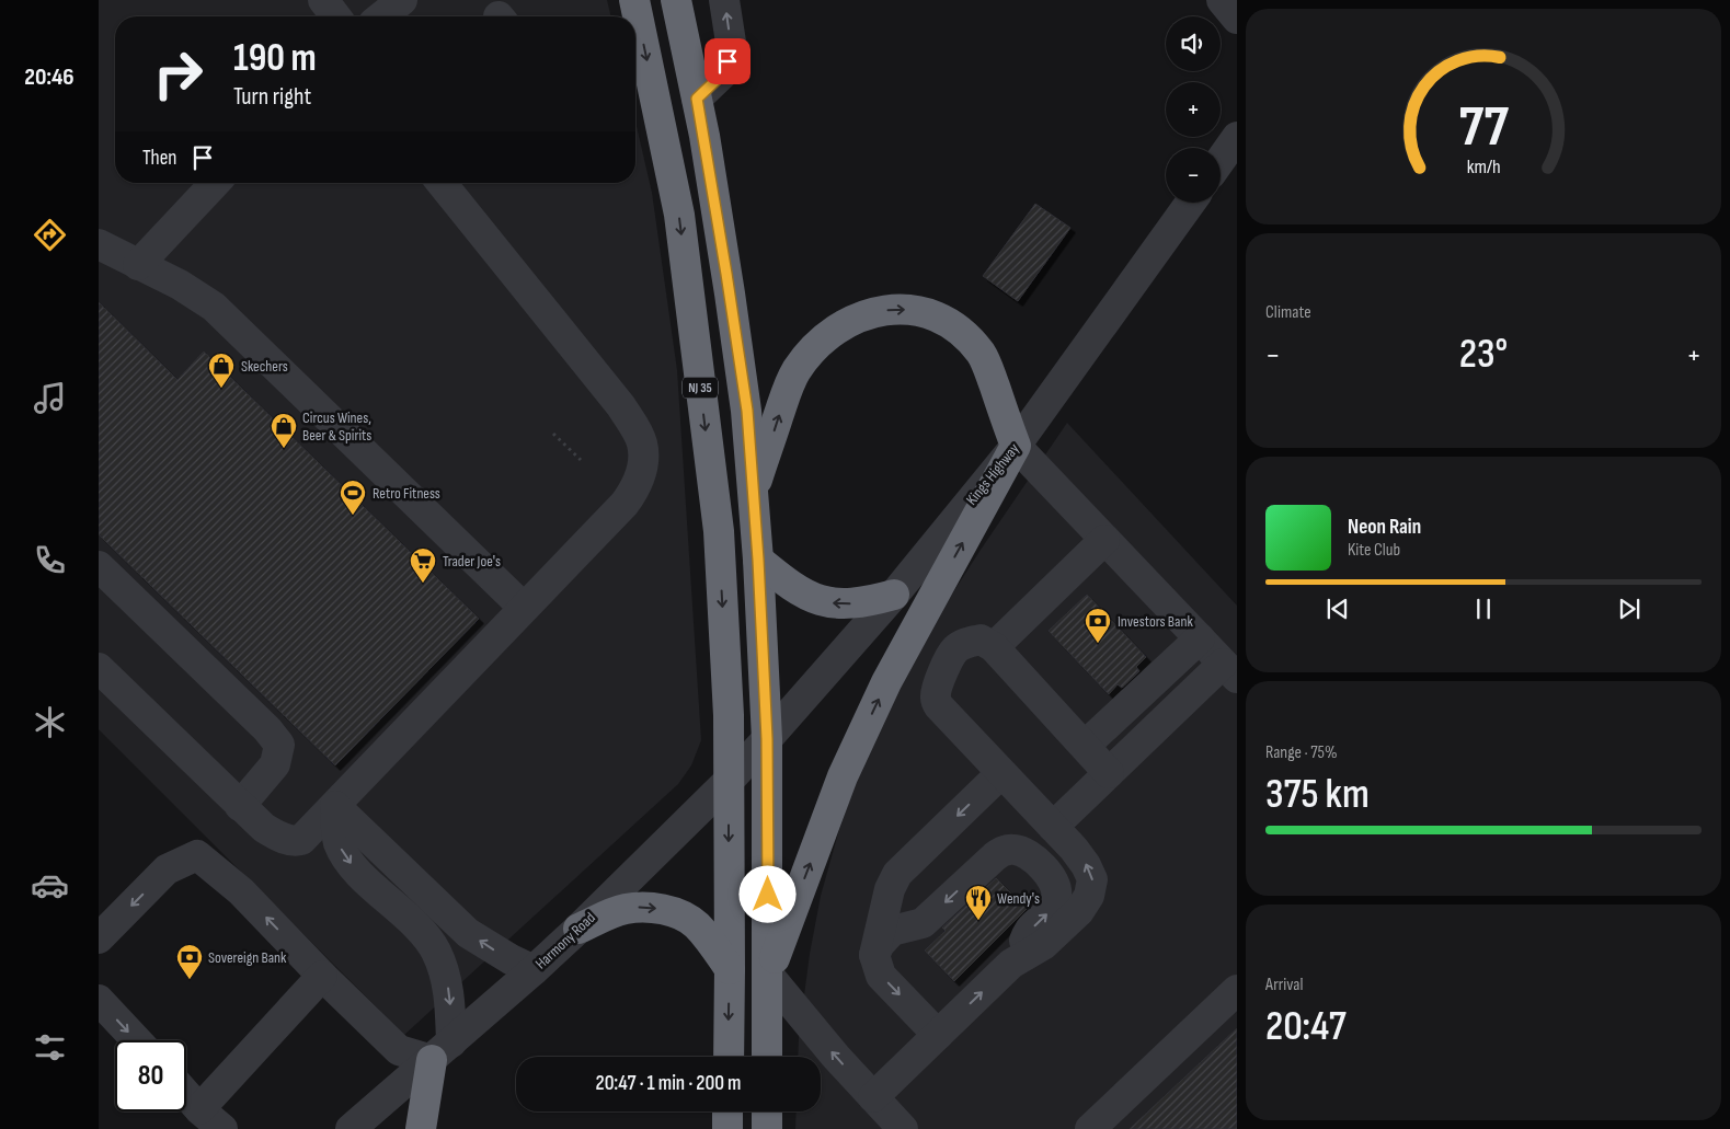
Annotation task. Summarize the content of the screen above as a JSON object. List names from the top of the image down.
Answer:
{
  "streets": {
    "highway": ["NJ 35"],
    "street": ["Kings Highway", "Harmony Road"]
  },
  "crossings": [
    ["NJ 35", "Harmony Road"],
    ["Kings Highway", "Harmony Road"]
  ],
  "places": {
    "shop": ["Skechers", "Circus Wines, Beer & Spirits"],
    "sports": ["Retro Fitness"],
    "supermarket": ["Trader Joe's"],
    "bank": ["Investors Bank", "Sovereign Bank"],
    "restaurant": ["Wendy's"]
  },
  "page": {
    "tabs": "20:46",
    "map_buttons": ["+", "−"],
    "turn": ["190 m", "Turn right"],
    "then": "Then",
    "tile": [
      "Climate",
      ["Range · 75%", "375 km"],
      ["Arrival", "20:47"]
    ],
    "heat": ["−", "23°", "+"],
    "song": ["Neon Rain", "Kite Club"],
    "limit": "80",
    "trip": "20:47 · 1 min · 200 m",
    "gauge": ["77", "km/h"]
  }
}
